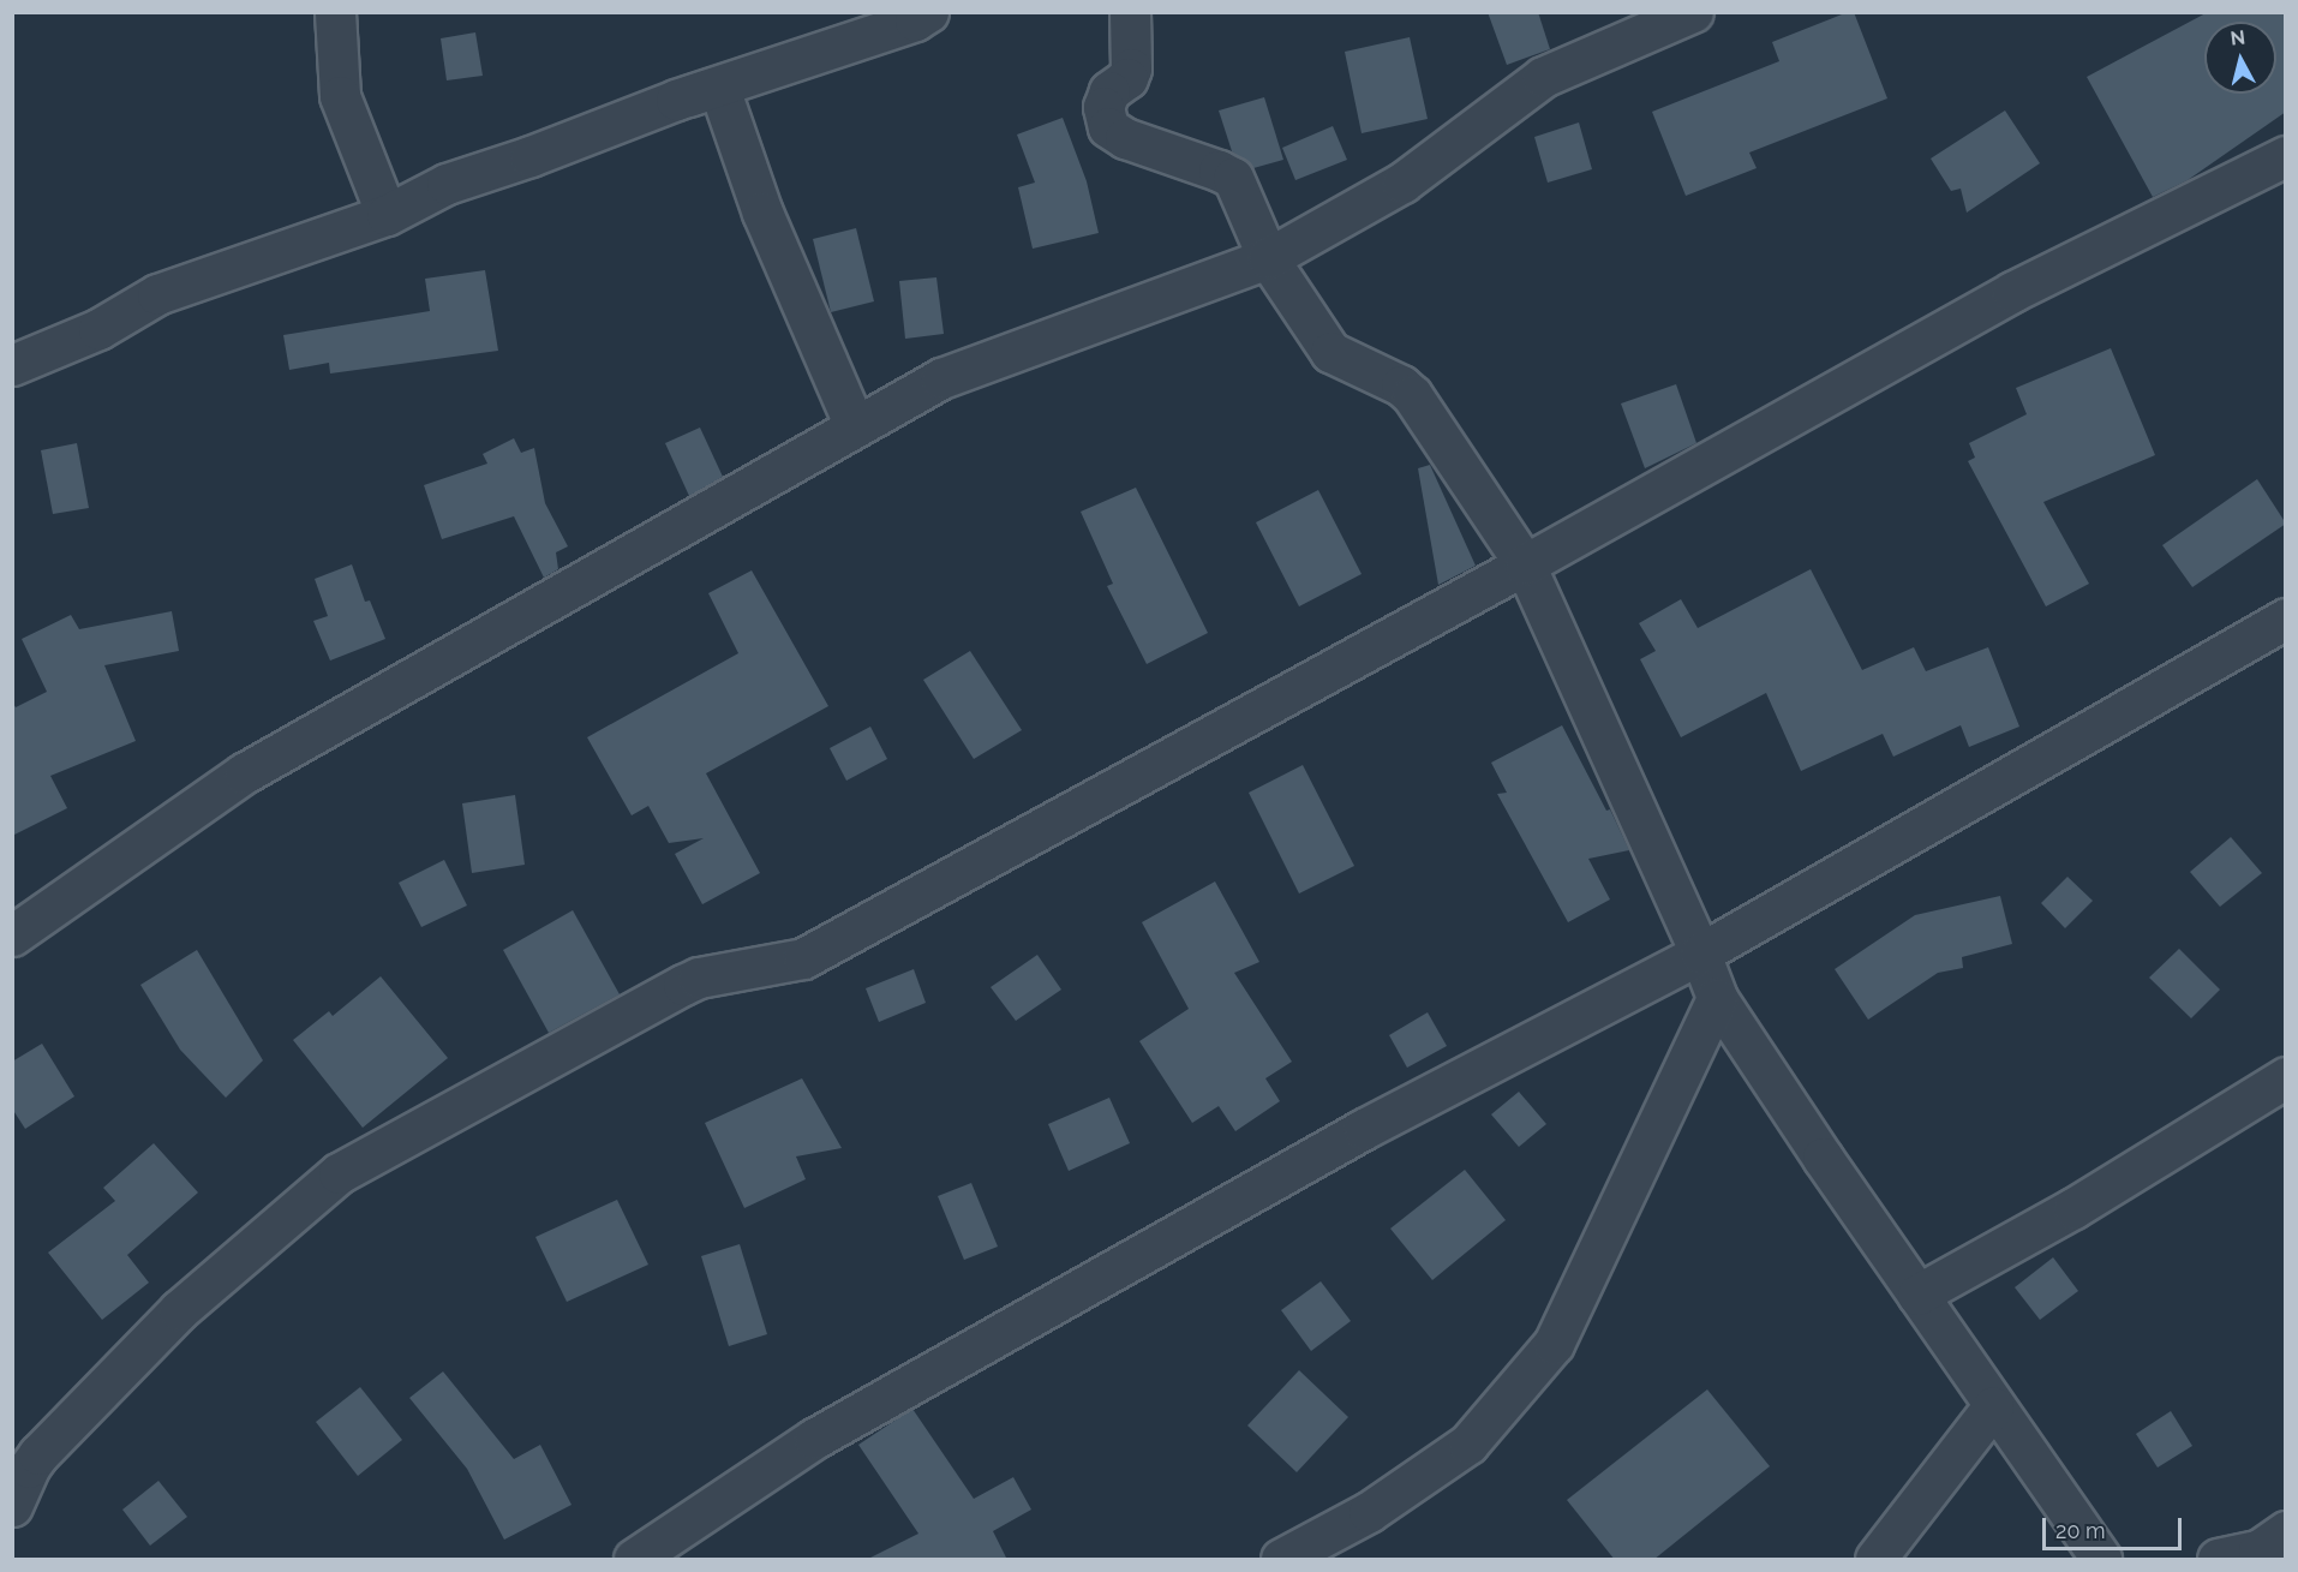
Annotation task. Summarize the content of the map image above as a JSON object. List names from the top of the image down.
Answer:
{
  "scale_bar": "20 m",
  "north": "top"
}
